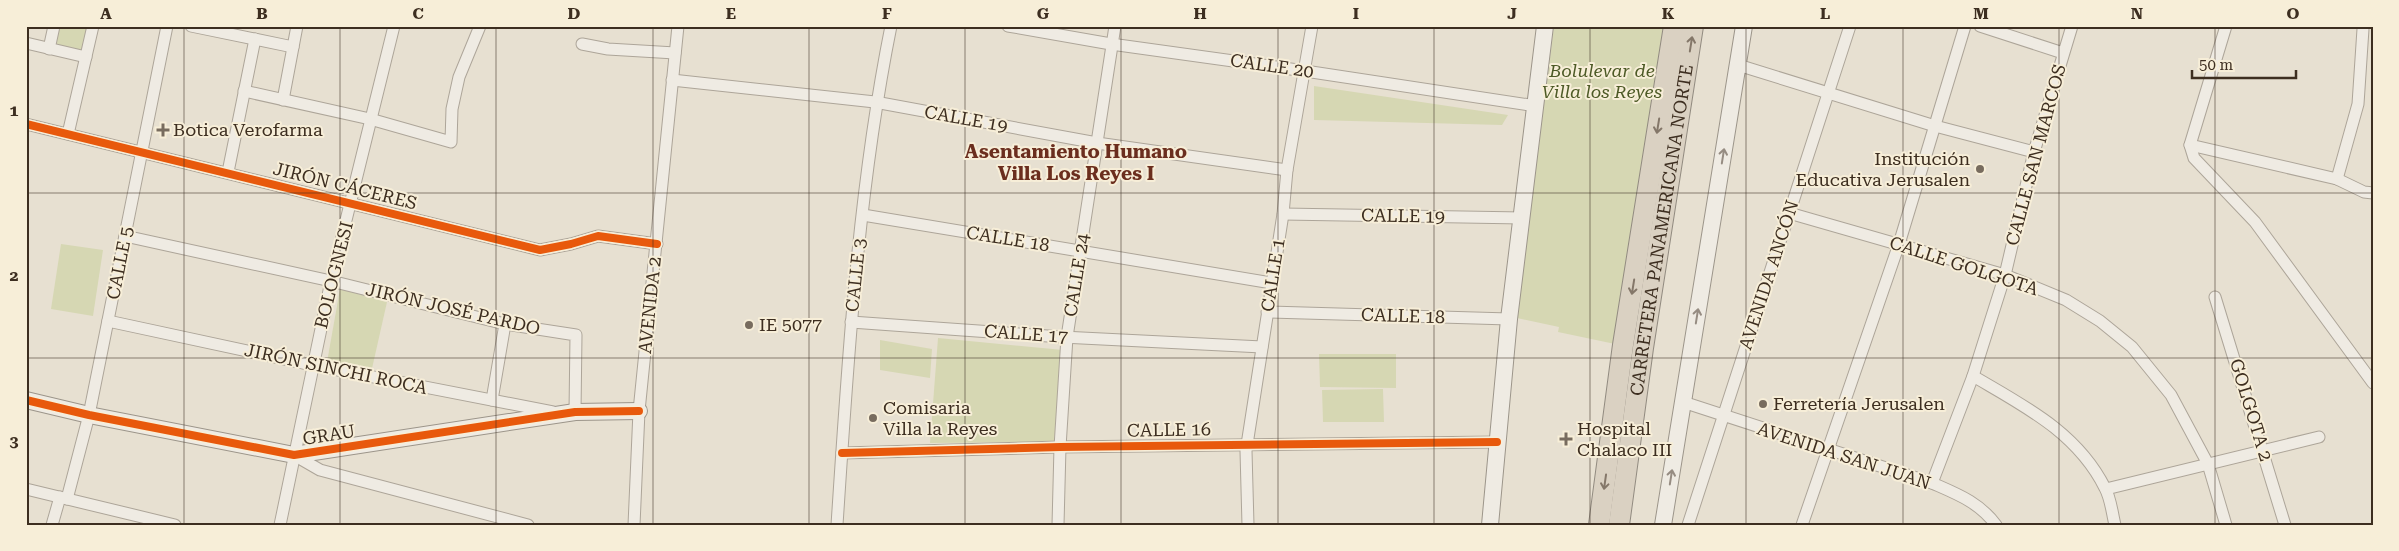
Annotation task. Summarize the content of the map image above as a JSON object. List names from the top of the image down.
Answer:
{
  "streets": {
    "highway": ["CARRETERA PANAMERICANA NORTE"],
    "street": [
      "CALLE 20",
      "CALLE 19",
      "CALLE SAN MARCOS",
      "JIRÓN CÁCERES",
      "CALLE 18",
      "CALLE 5",
      "CALLE GOLGOTA",
      "BOLOGNESI",
      "CALLE 3",
      "CALLE 24",
      "CALLE 1",
      "AVENIDA ANCÓN",
      "AVENIDA 2",
      "JIRÓN JOSÉ PARDO",
      "CALLE 17",
      "JIRÓN SINCHI ROCA",
      "GOLGOTA 2",
      "CALLE 16",
      "GRAU",
      "AVENIDA SAN JUAN"
    ]
  },
  "crossings": [
    ["CALLE 20", "CALLE 24"],
    ["CALLE 20", "CALLE 1"],
    ["CALLE 19", "CALLE 3"],
    ["CALLE 19", "CALLE 24"],
    ["CALLE 19", "CALLE 1"],
    ["CALLE 19", "AVENIDA 2"],
    ["CALLE SAN MARCOS", "CALLE GOLGOTA"],
    ["CALLE SAN MARCOS", "AVENIDA SAN JUAN"],
    ["JIRÓN CÁCERES", "CALLE 5"],
    ["JIRÓN CÁCERES", "BOLOGNESI"],
    ["JIRÓN CÁCERES", "AVENIDA 2"],
    ["CALLE 18", "CALLE 3"],
    ["CALLE 18", "CALLE 24"],
    ["CALLE 18", "CALLE 1"],
    ["CALLE 5", "JIRÓN JOSÉ PARDO"],
    ["CALLE 5", "JIRÓN SINCHI ROCA"],
    ["CALLE 5", "GRAU"],
    ["CALLE GOLGOTA", "AVENIDA ANCÓN"],
    ["BOLOGNESI", "JIRÓN JOSÉ PARDO"],
    ["BOLOGNESI", "JIRÓN SINCHI ROCA"],
    ["BOLOGNESI", "GRAU"],
    ["CALLE 3", "CALLE 17"],
    ["CALLE 3", "CALLE 16"],
    ["CALLE 24", "CALLE 17"],
    ["CALLE 24", "CALLE 16"],
    ["CALLE 1", "CALLE 17"],
    ["CALLE 1", "CALLE 16"],
    ["AVENIDA ANCÓN", "AVENIDA SAN JUAN"],
    ["AVENIDA 2", "GRAU"],
    ["JIRÓN JOSÉ PARDO", "JIRÓN SINCHI ROCA"],
    ["JIRÓN JOSÉ PARDO", "GRAU"],
    ["JIRÓN SINCHI ROCA", "GRAU"]
  ],
  "districts": ["Asentamiento Humano Villa Los Reyes I"],
  "parks": ["Bolulevar de Villa los Reyes"],
  "places": {
    "health": ["Botica Verofarma", "Hospital Chalaco III"],
    "other": [
      "Institución Educativa Jerusalen",
      "IE 5077",
      "Ferretería Jerusalen",
      "Comisaria Villa la Reyes"
    ]
  },
  "scale_bar": "50 m",
  "grid": {
    "columns": [
      "A",
      "B",
      "C",
      "D",
      "E",
      "F",
      "G",
      "H",
      "I",
      "J",
      "K",
      "L",
      "M",
      "N",
      "O"
    ],
    "rows": ["1", "2", "3"]
  }
}
